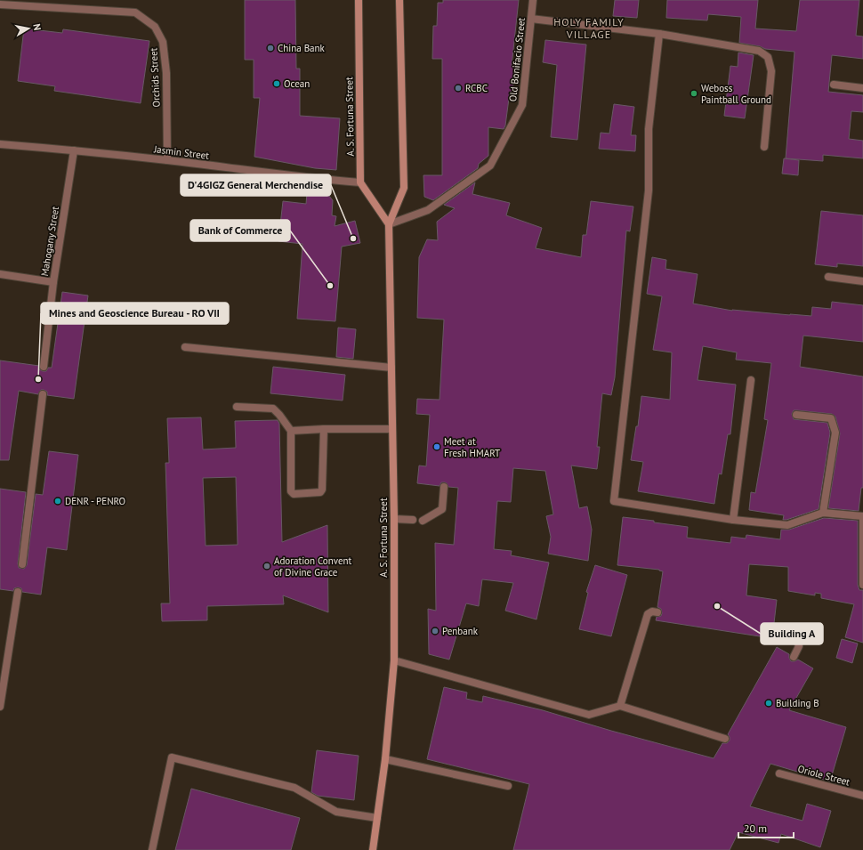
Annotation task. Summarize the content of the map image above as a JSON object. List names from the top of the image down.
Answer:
{
  "streets": {
    "main road": ["A. S. Fortuna Street"],
    "street": [
      "Old Bonifacio Street",
      "Orchids Street",
      "Jasmin Street",
      "Mahogany Street",
      "Oriole Street"
    ]
  },
  "crossings": [
    ["Old Bonifacio Street", "A. S. Fortuna Street"],
    ["Orchids Street", "Jasmin Street"],
    ["A. S. Fortuna Street", "Jasmin Street"],
    ["Jasmin Street", "Mahogany Street"]
  ],
  "districts": ["HOLY FAMILY VILLAGE"],
  "places": [
    "China Bank",
    "Ocean",
    "RCBC",
    "Weboss Paintball Ground",
    "D'4GIGZ General Merchendise",
    "Bank of Commerce",
    "Mines and Geoscience Bureau - RO VII",
    "Meet at Fresh HMART",
    "DENR - PENRO",
    "Adoration Convent of Divine Grace",
    "Building A",
    "Penbank",
    "Building B"
  ],
  "scale_bar": "20 m",
  "north": "right"
}
